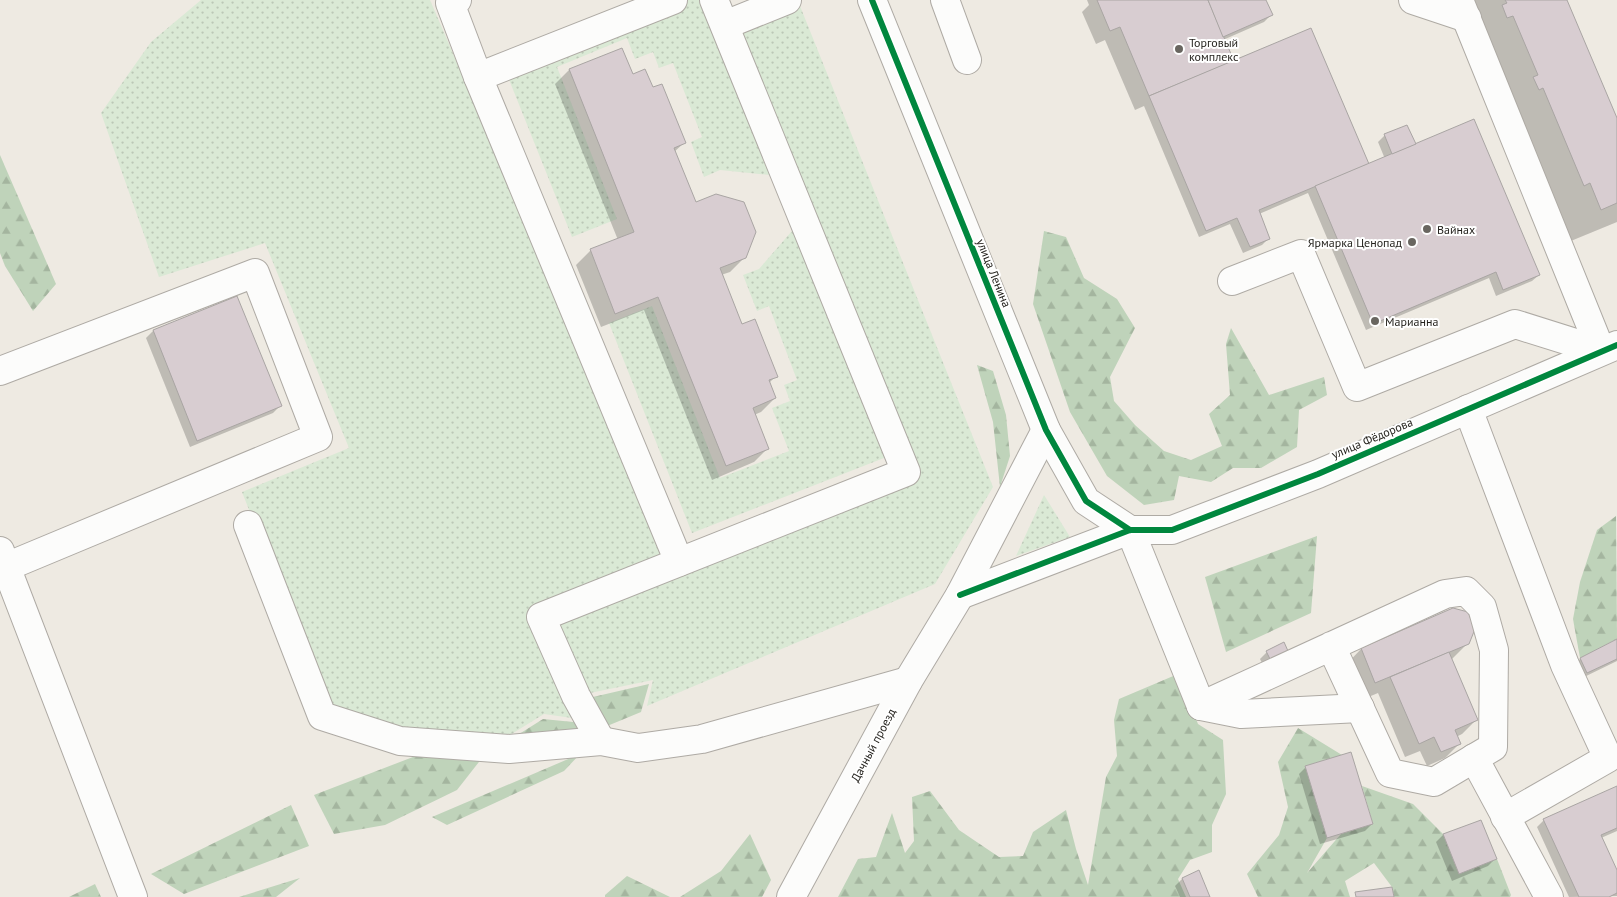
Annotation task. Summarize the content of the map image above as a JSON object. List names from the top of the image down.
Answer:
{
  "streets": {
    "street": ["улица Ленина", "улица Фёдорова", "Дачный проезд"]
  },
  "crossings": [
    ["улица Ленина", "улица Фёдорова"],
    ["улица Ленина", "Дачный проезд"]
  ],
  "places": [
    "Торговый комплекс",
    "Вайнах",
    "Ярмарка Ценопад",
    "Марианна"
  ]
}
